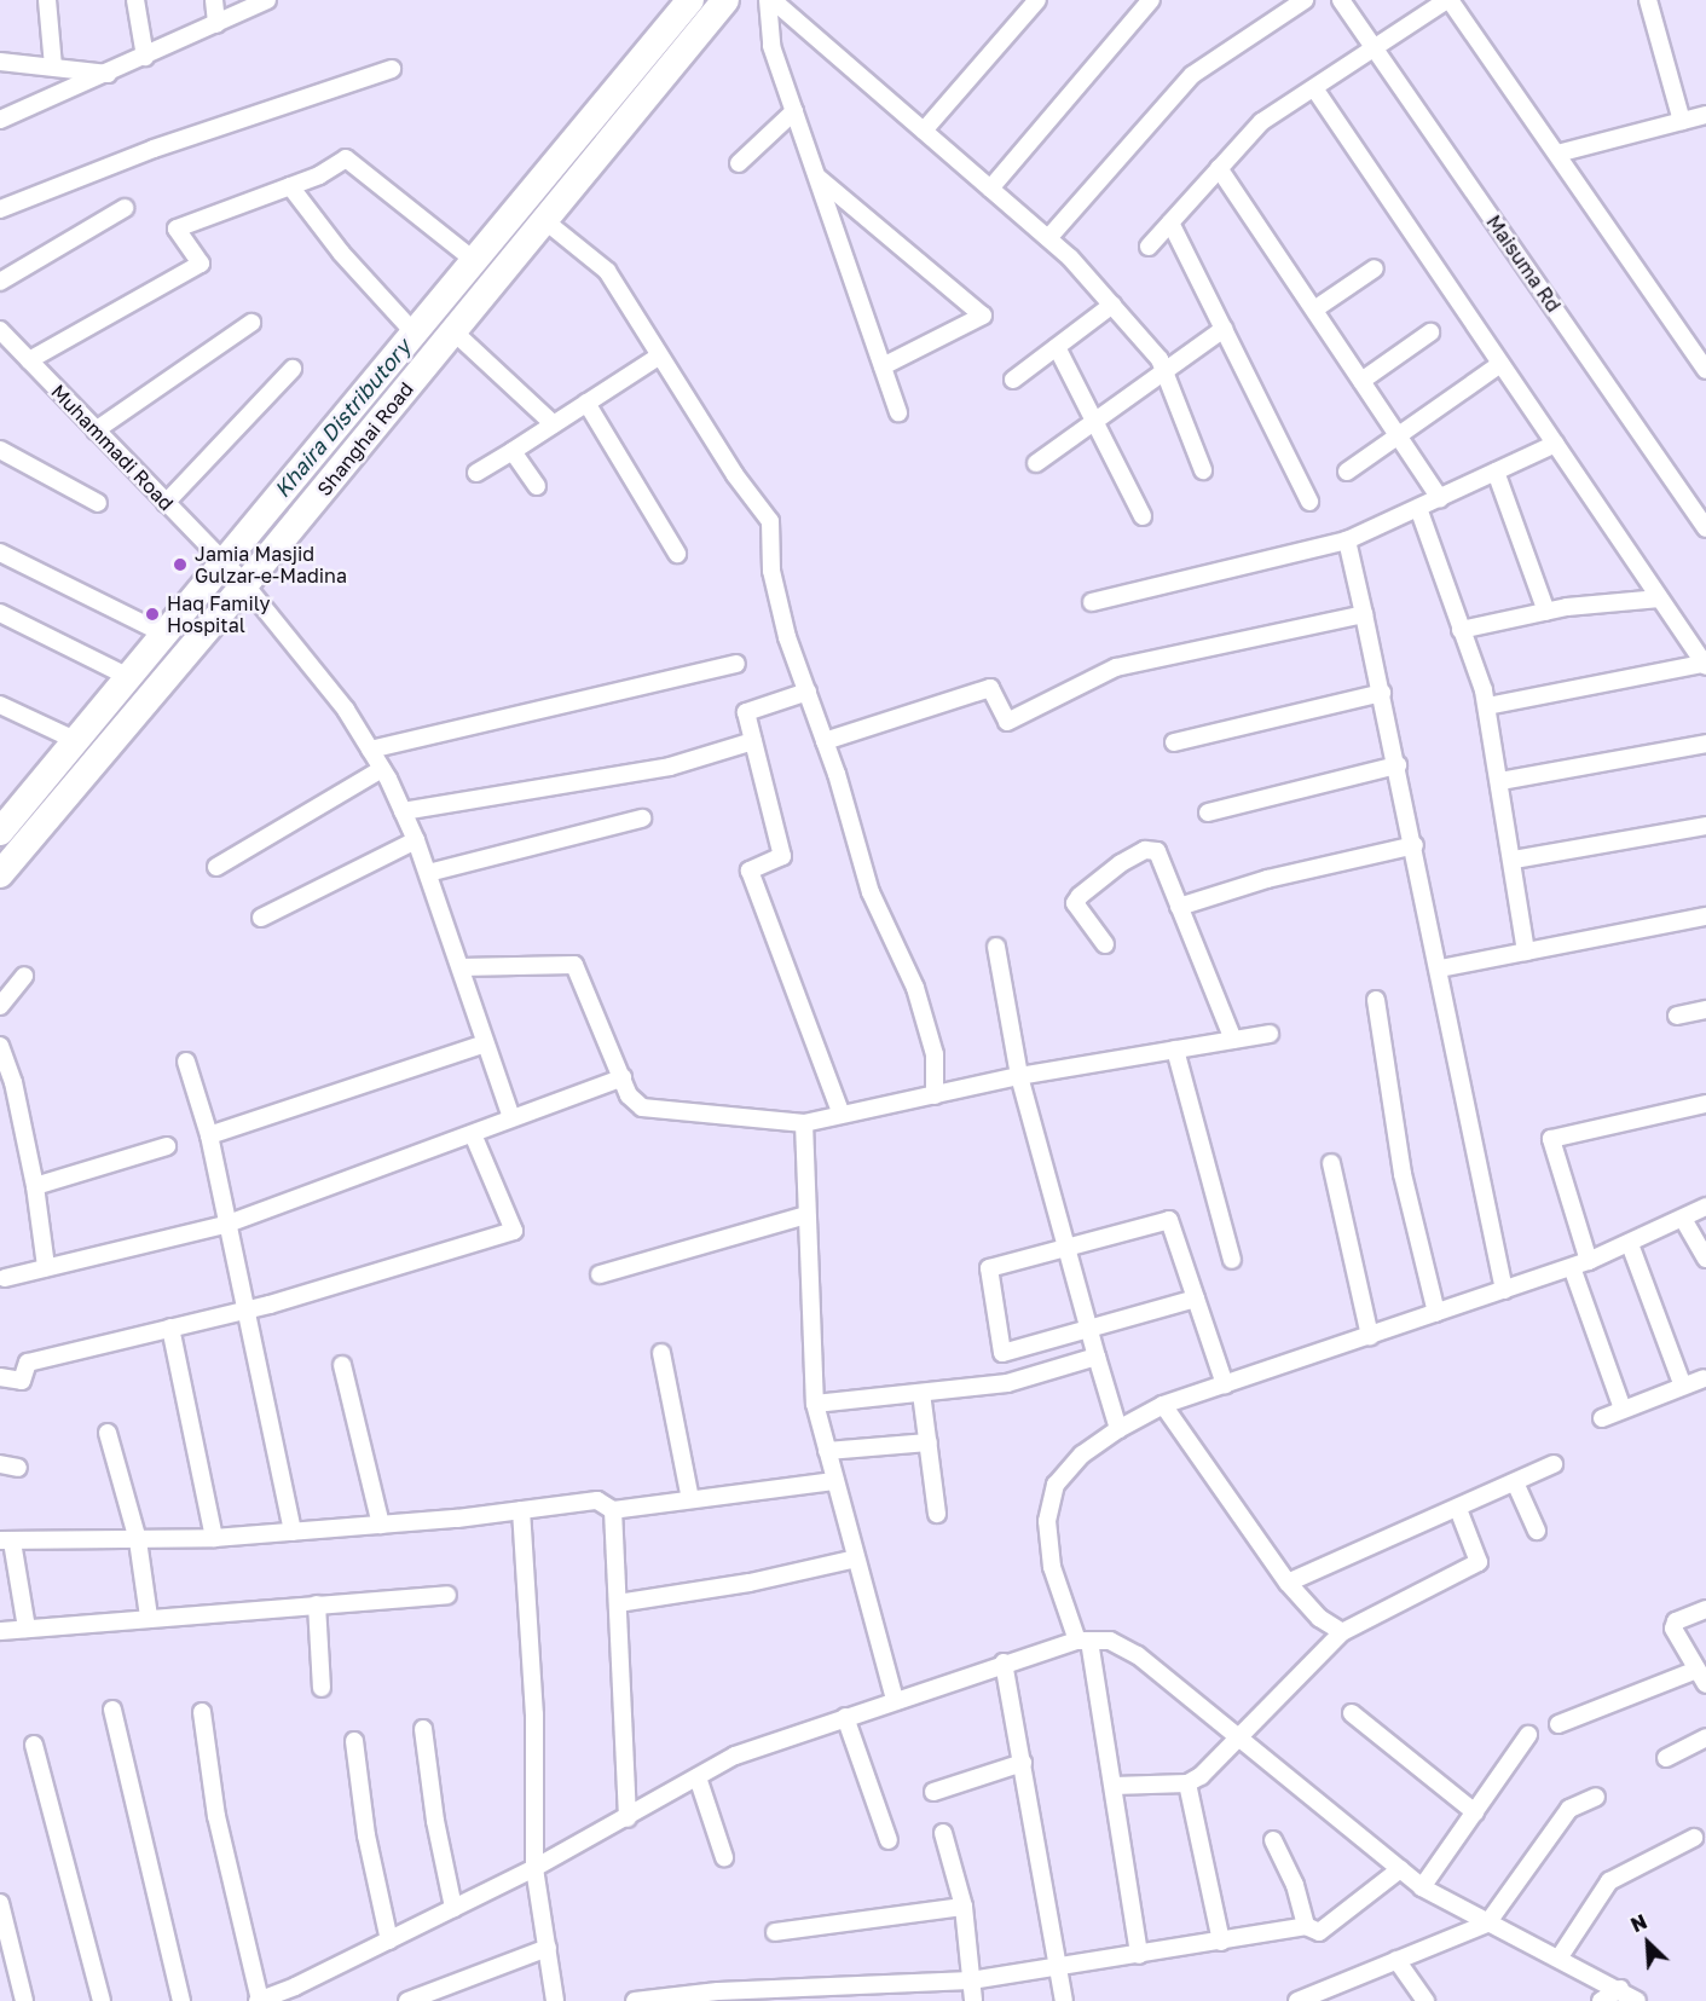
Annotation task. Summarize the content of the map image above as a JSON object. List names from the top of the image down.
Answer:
{
  "streets": {
    "main road": ["Shanghai Road"],
    "street": ["Maisuma Rd", "Muhammadi Road"]
  },
  "crossings": [
    ["Shanghai Road", "Muhammadi Road"]
  ],
  "water": ["Khaira Distributory"],
  "places": ["Jamia Masjid Gulzar-e-Madina", "Haq Family Hospital"],
  "north": "top left"
}
